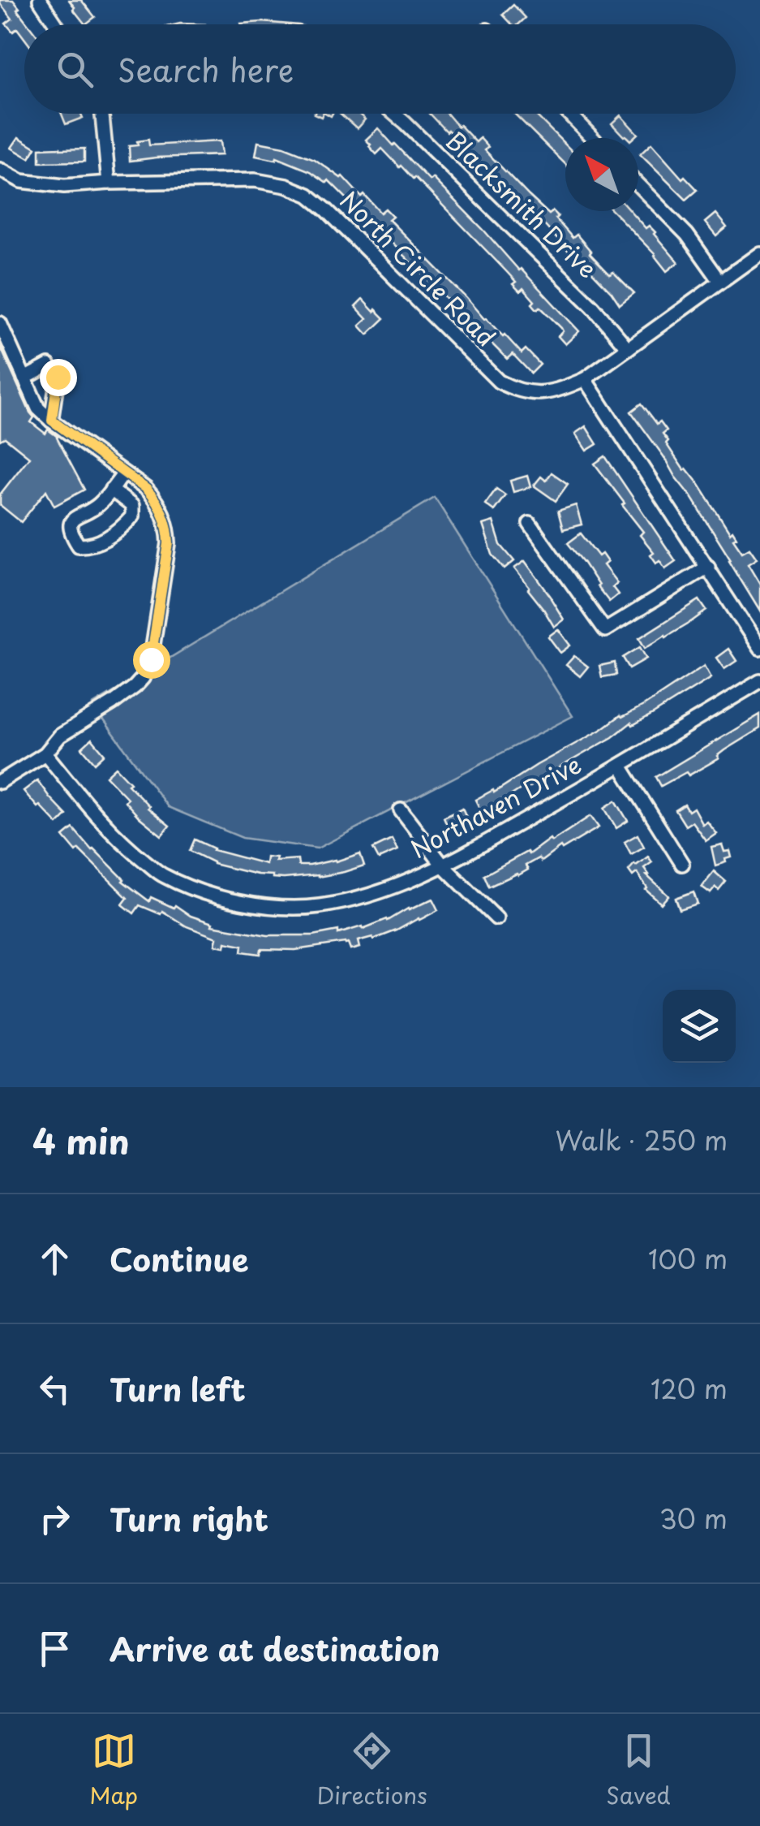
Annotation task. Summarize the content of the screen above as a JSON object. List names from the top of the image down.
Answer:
{
  "streets": {
    "street": ["Blacksmith Drive", "North Circle Road", "Northaven Drive"]
  },
  "crossings": [
    ["Blacksmith Drive", "North Circle Road"]
  ],
  "north": "top left",
  "page": {
    "search": "Search here",
    "heading": ["4 min", "Walk · 250 m"],
    "list": [
      ["Continue", "100 m"],
      ["Turn left", "120 m"],
      ["Turn right", "30 m"],
      "Arrive at destination"
    ],
    "nav": ["Map", "Directions", "Saved"]
  }
}
